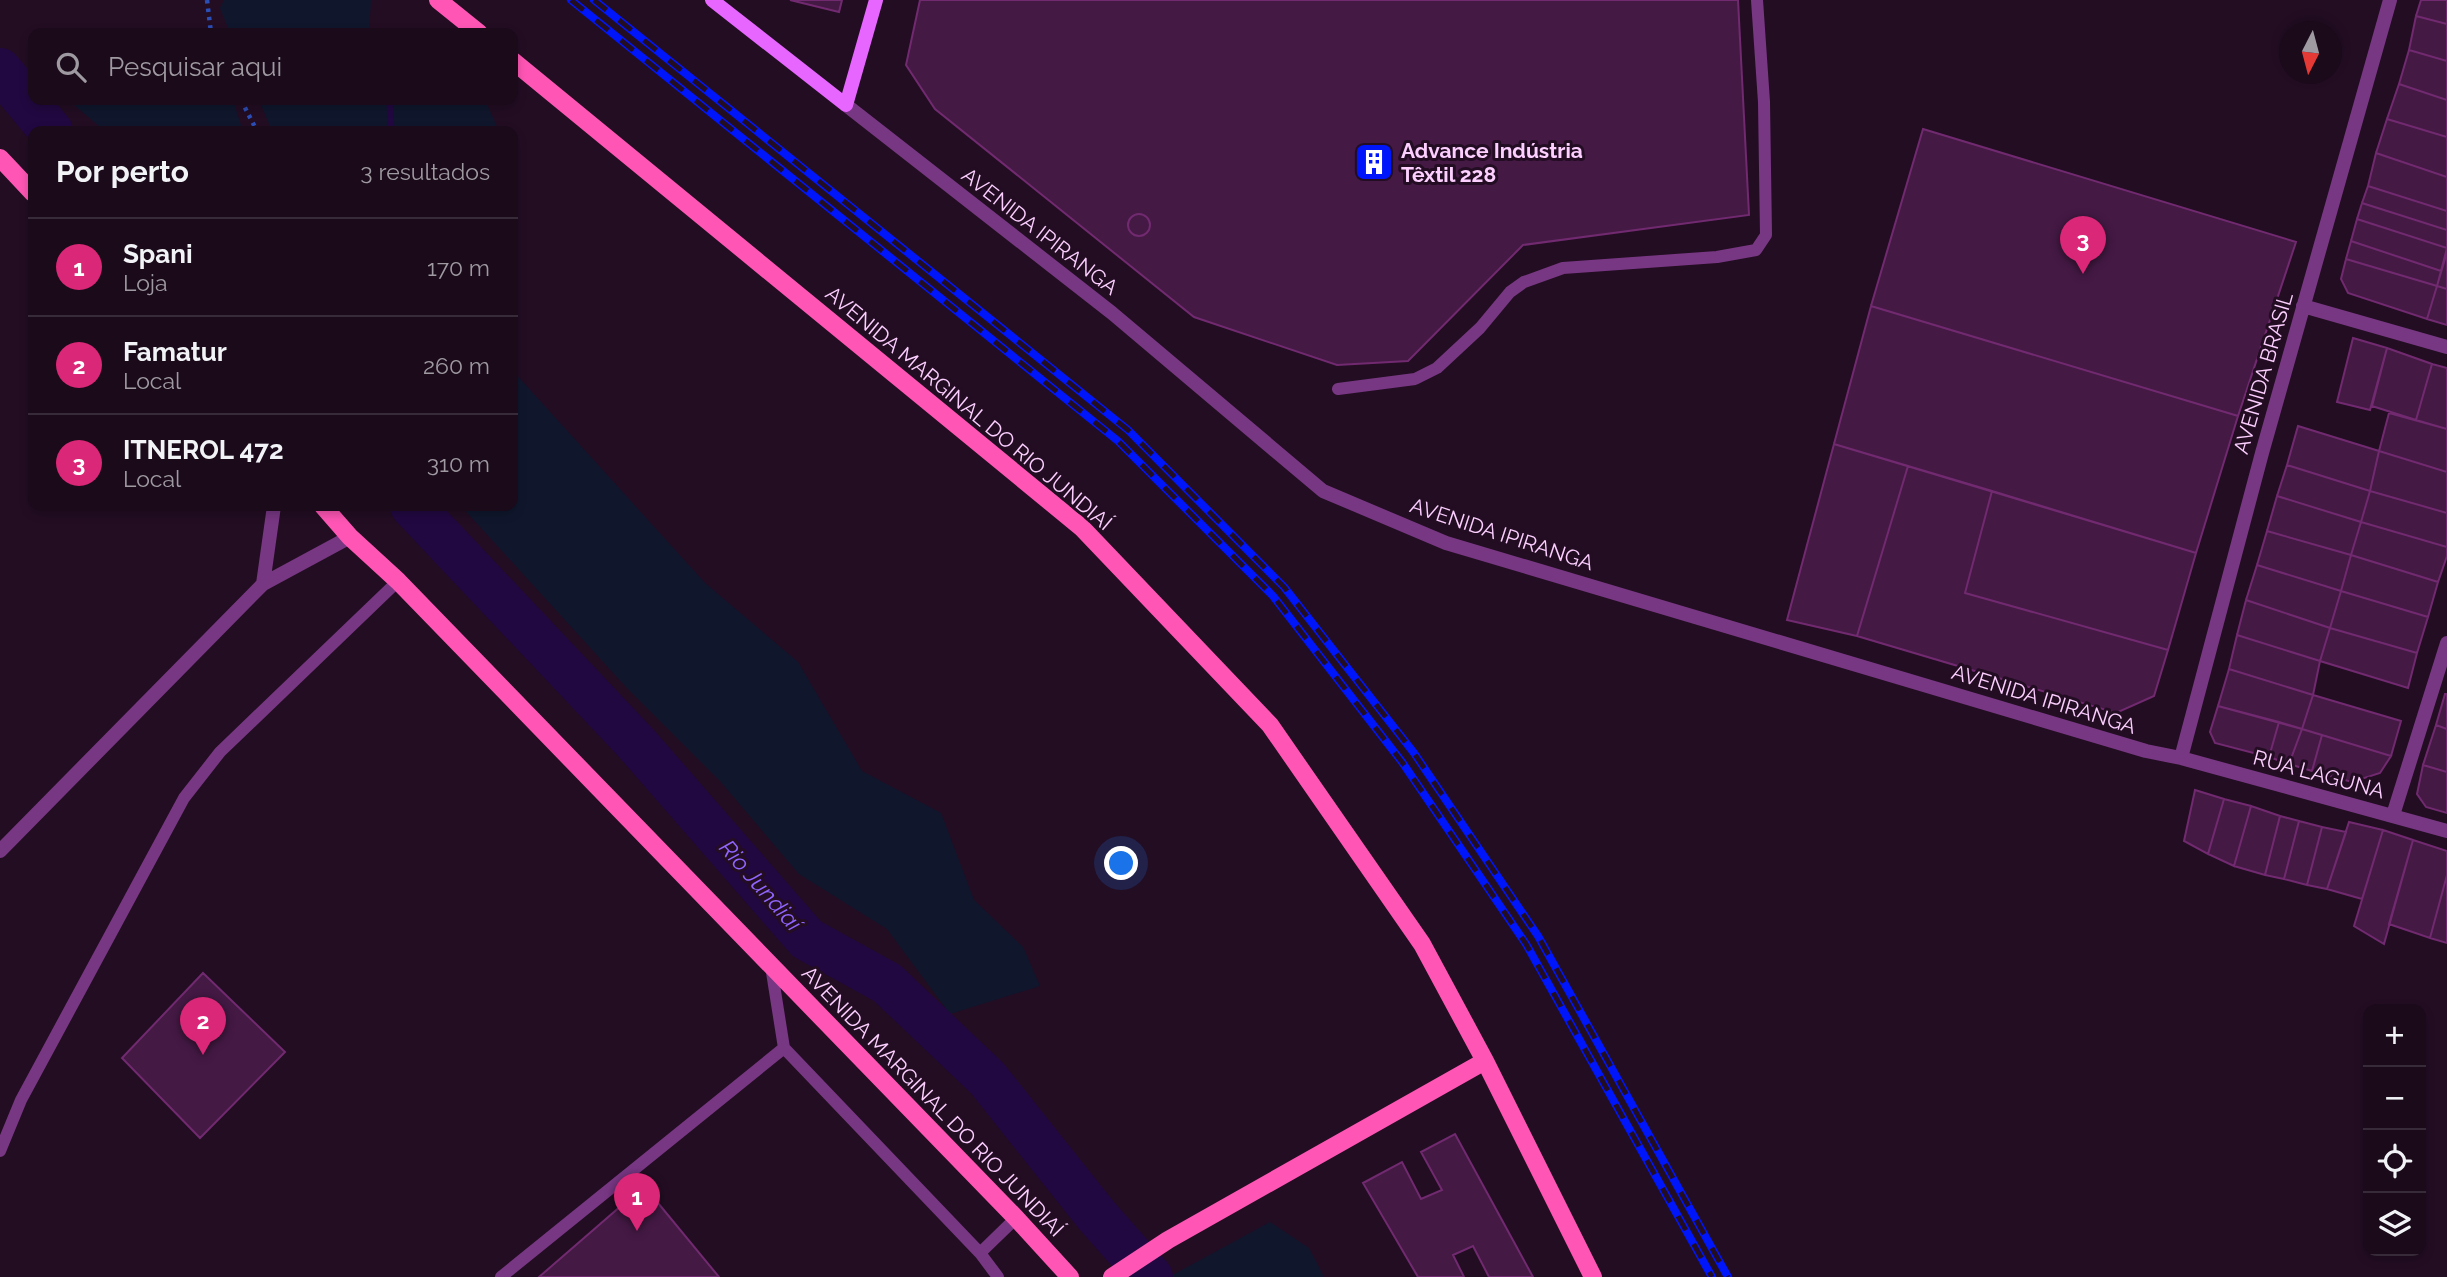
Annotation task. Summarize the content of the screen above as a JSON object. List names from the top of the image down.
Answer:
{
  "streets": {
    "main road": ["AVENIDA IPIRANGA", "AVENIDA MARGINAL DO RIO JUNDIAÍ"],
    "street": ["AVENIDA BRASIL", "RUA LAGUNA"]
  },
  "crossings": [
    ["AVENIDA IPIRANGA", "AVENIDA BRASIL"],
    ["AVENIDA IPIRANGA", "RUA LAGUNA"],
    ["AVENIDA BRASIL", "RUA LAGUNA"]
  ],
  "water": ["Rio Jundiaí"],
  "places": {
    "building": ["Advance Indústria Têxtil 228"]
  },
  "north": "bottom",
  "page": {
    "search": "Pesquisar aqui",
    "heading": ["Por perto", "3 resultados"],
    "pins": ["3", "2", "1"],
    "list": [
      {
        "mark": "1",
        "name": "Spani",
        "note": "Loja",
        "value": "170 m"
      },
      {
        "mark": "2",
        "name": "Famatur",
        "note": "Local",
        "value": "260 m"
      },
      {
        "mark": "3",
        "name": "ITNEROL 472",
        "note": "Local",
        "value": "310 m"
      }
    ],
    "map_buttons": ["+", "−"]
  }
}
